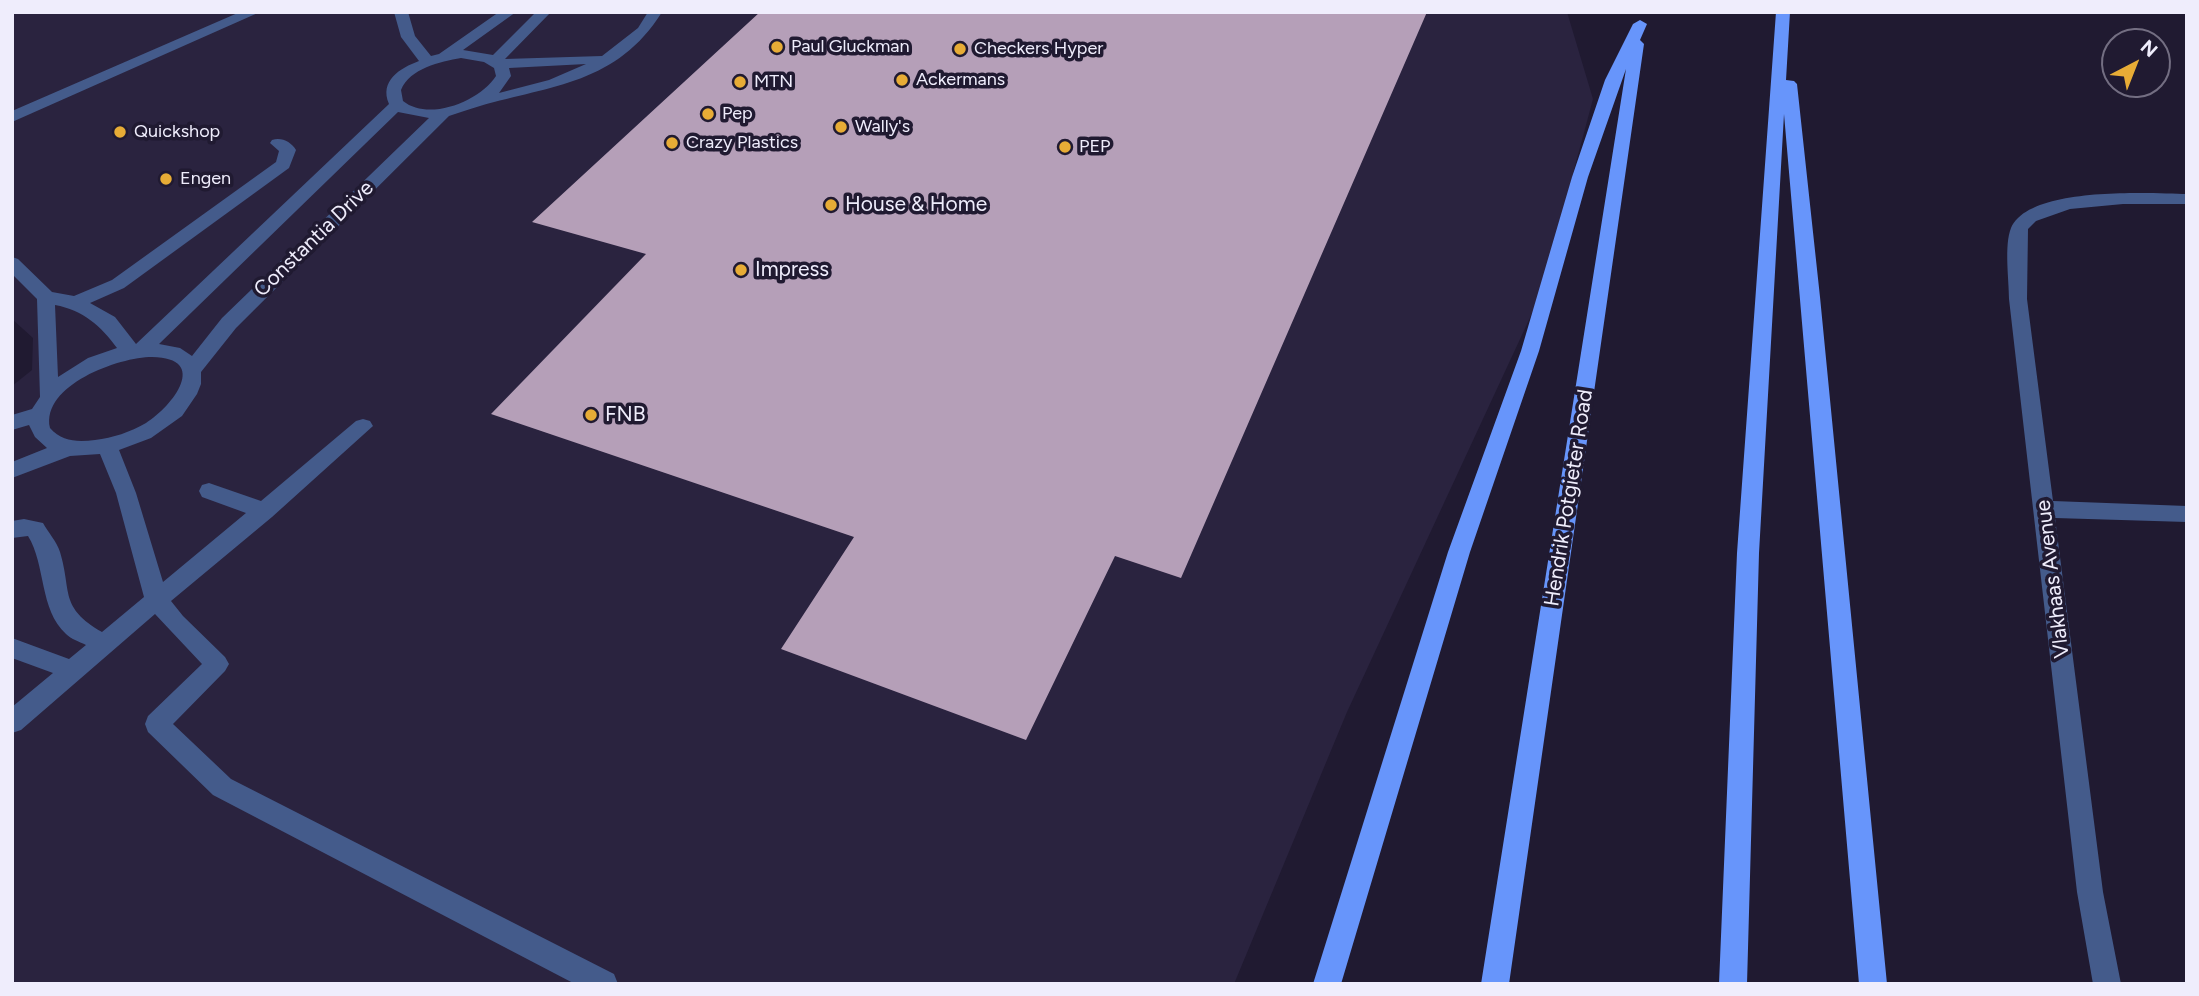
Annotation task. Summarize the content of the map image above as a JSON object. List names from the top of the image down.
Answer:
{
  "streets": {
    "main road": ["Hendrik Potgieter Road"],
    "street": ["Constantia Drive", "Vlakhaas Avenue"]
  },
  "places": [
    "Paul Gluckman",
    "Checkers Hyper",
    "Ackermans",
    "MTN",
    "Pep",
    "Wally's",
    "Quickshop",
    "Crazy Plastics",
    "PEP",
    "Engen",
    "House & Home",
    "Impress",
    "FNB"
  ],
  "north": "top right"
}
